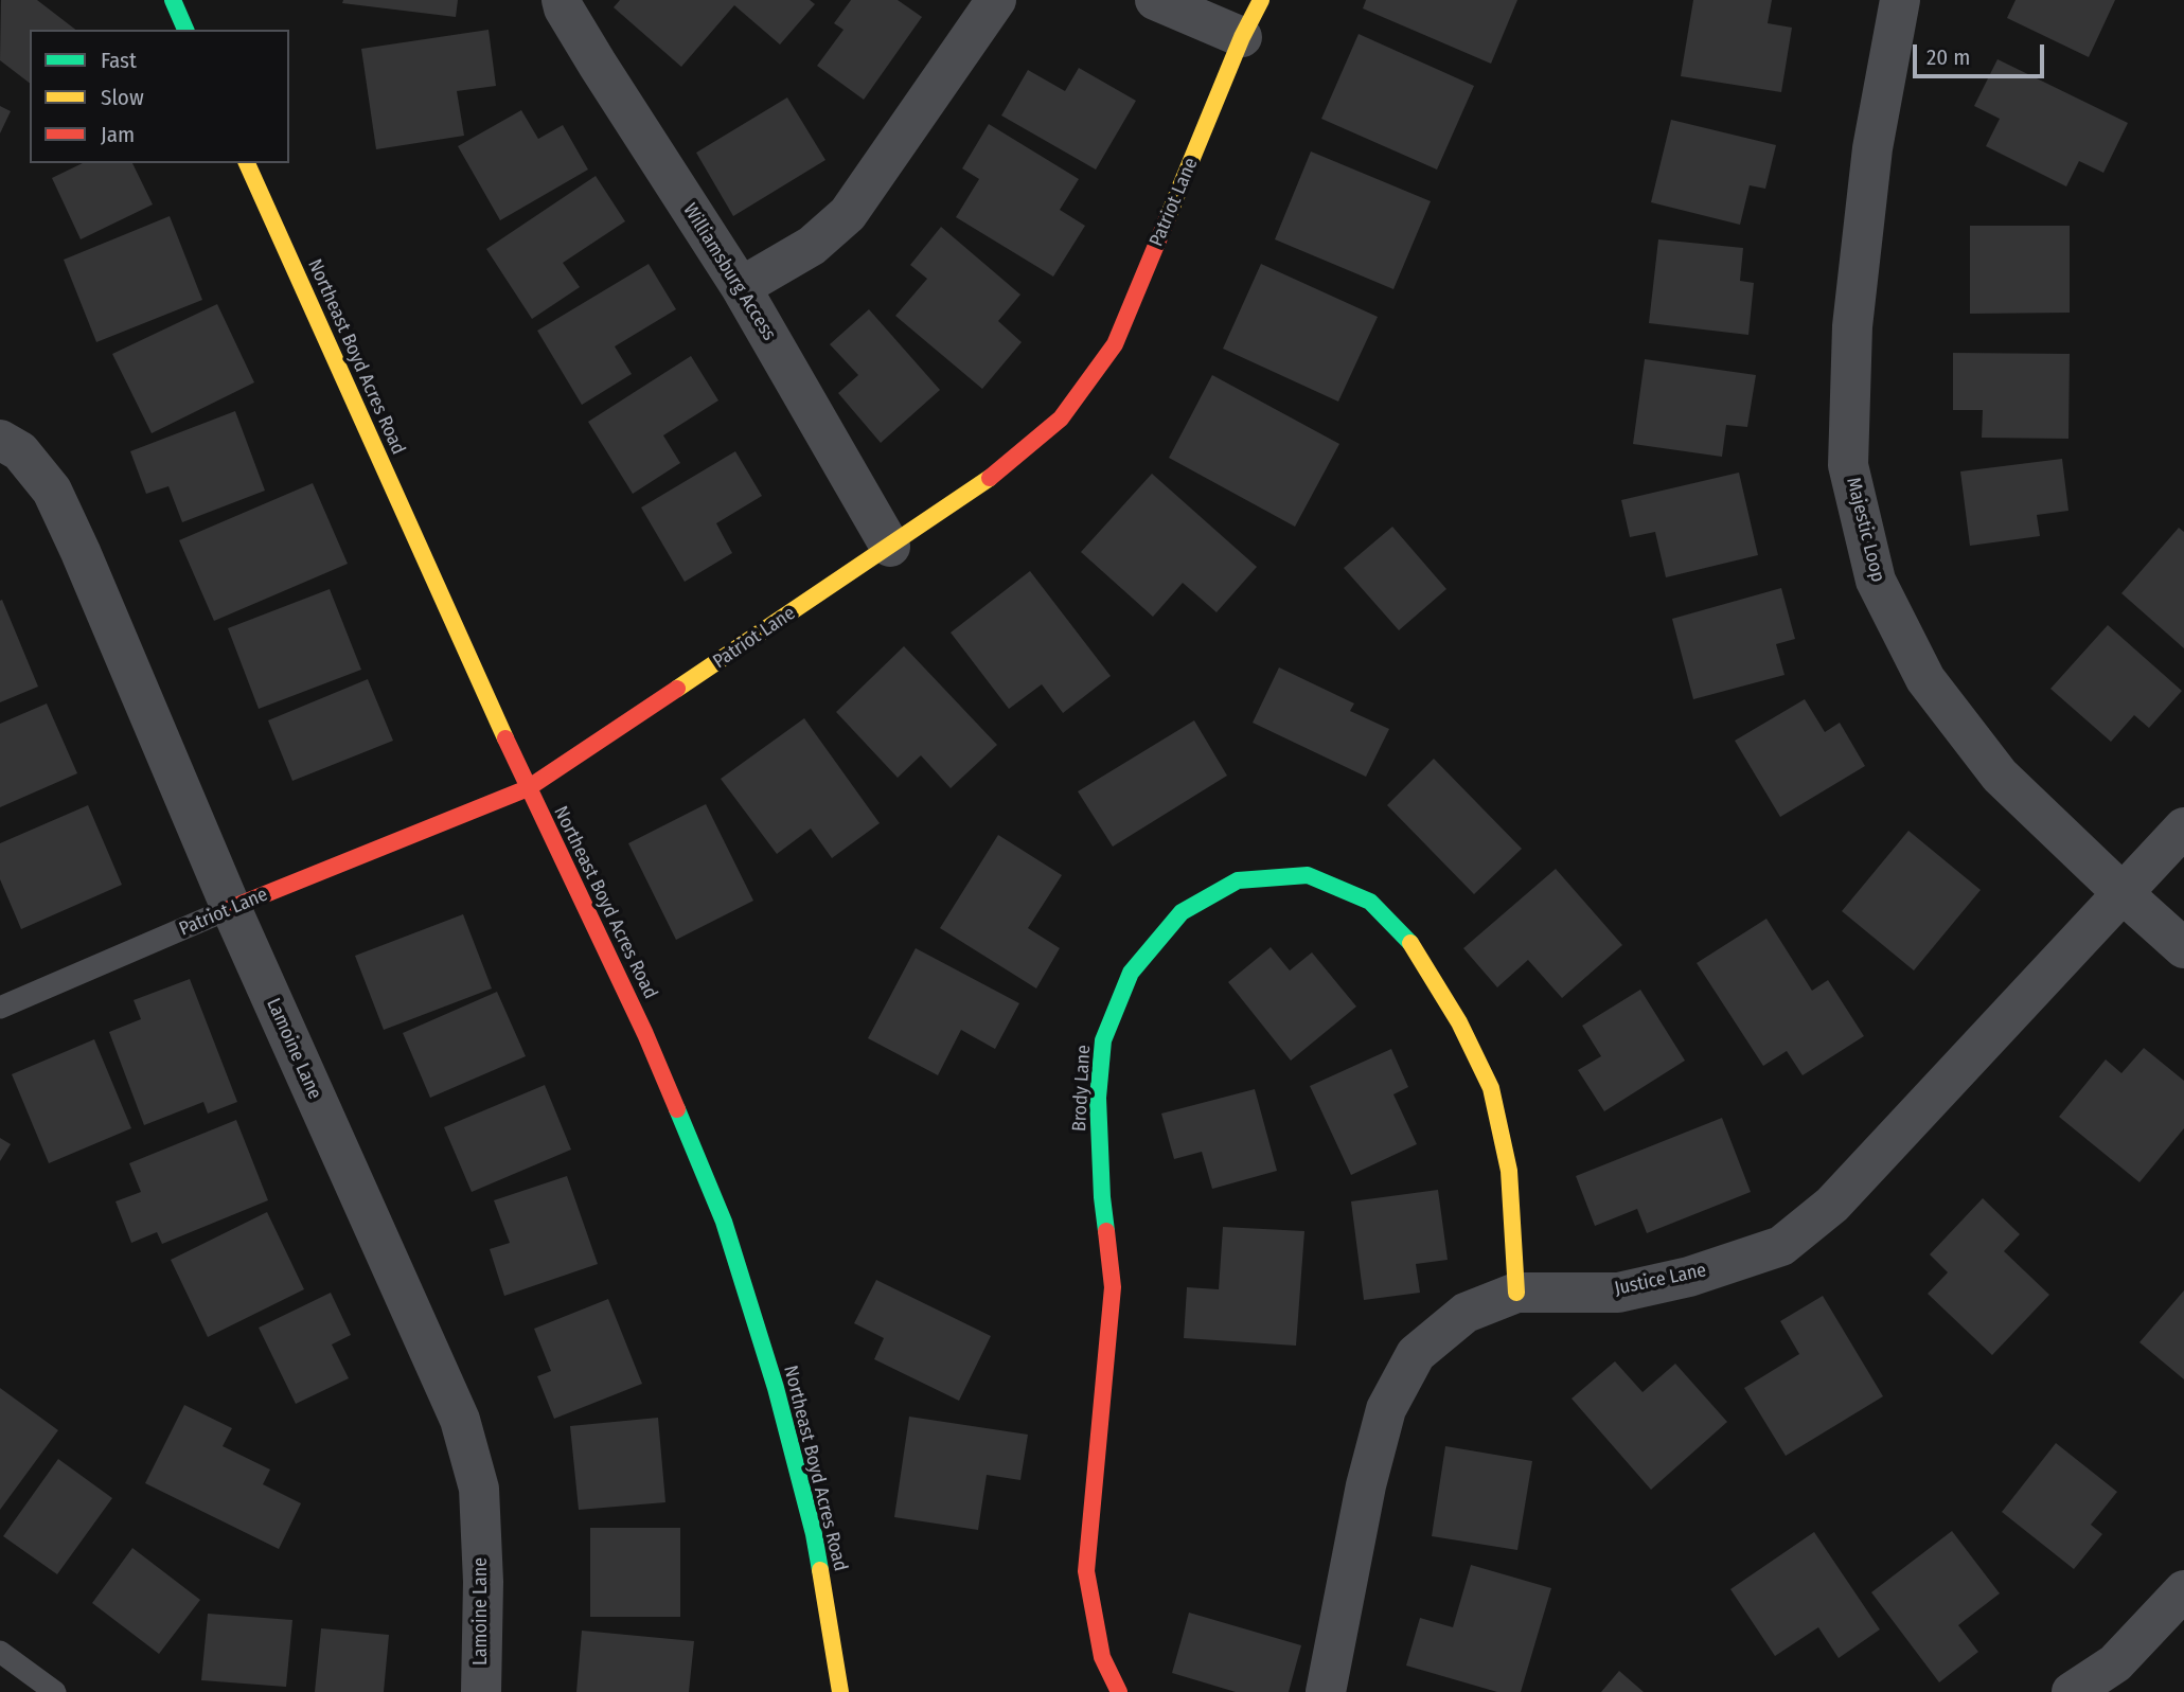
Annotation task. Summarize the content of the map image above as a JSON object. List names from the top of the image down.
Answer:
{
  "streets": {
    "street": [
      "Patriot Lane",
      "Williamsburg Access",
      "Northeast Boyd Acres Road",
      "Majestic Loop",
      "Lamoine Lane",
      "Brody Lane",
      "Justice Lane"
    ]
  },
  "crossings": [
    ["Patriot Lane", "Williamsburg Access"],
    ["Patriot Lane", "Northeast Boyd Acres Road"],
    ["Patriot Lane", "Lamoine Lane"],
    ["Majestic Loop", "Justice Lane"],
    ["Brody Lane", "Justice Lane"]
  ],
  "legend": ["Fast", "Slow", "Jam"],
  "scale_bar": "20 m"
}
